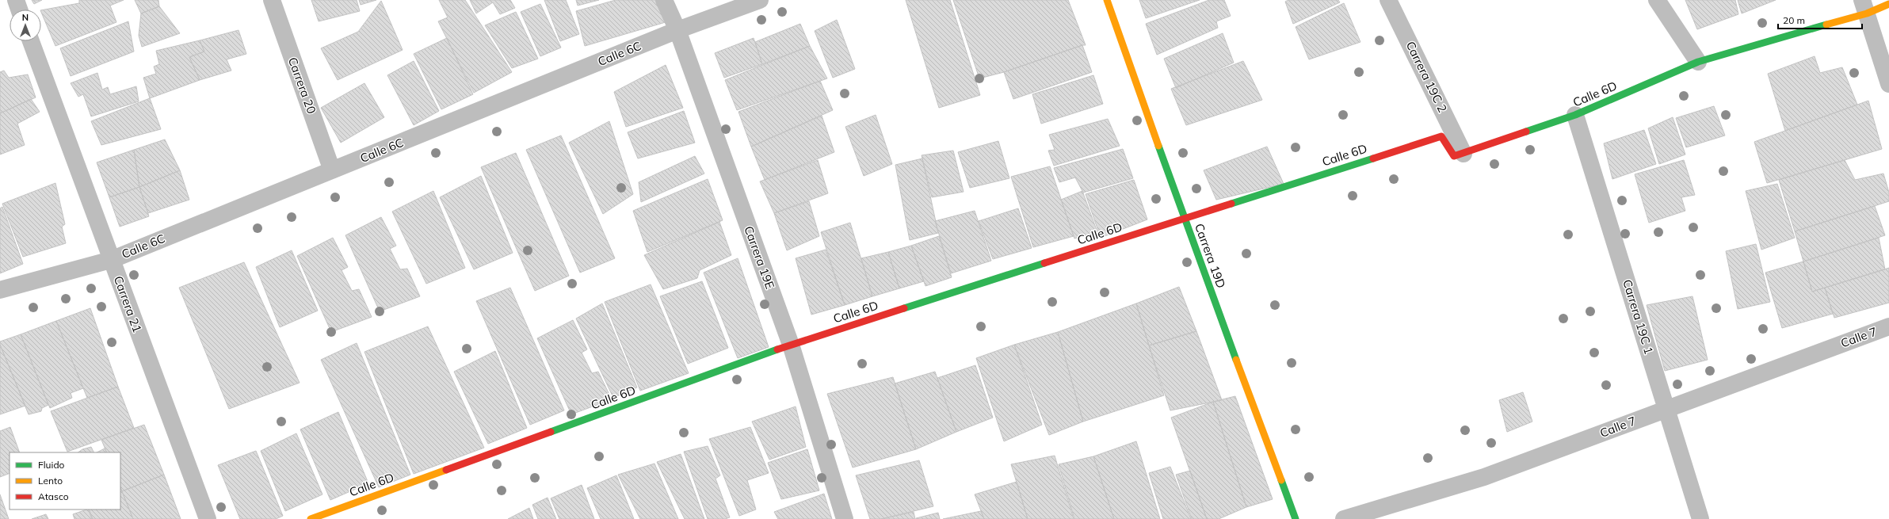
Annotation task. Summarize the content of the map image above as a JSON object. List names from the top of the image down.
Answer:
{
  "streets": {
    "street": [
      "Calle 6C",
      "Carrera 19C 2",
      "Carrera 20",
      "Calle 6D",
      "Carrera 19D",
      "Carrera 19E",
      "Carrera 21",
      "Carrera 19C 1",
      "Calle 7"
    ]
  },
  "crossings": [
    ["Calle 6C", "Carrera 20"],
    ["Calle 6C", "Carrera 19E"],
    ["Calle 6C", "Carrera 21"],
    ["Carrera 19C 2", "Calle 6D"],
    ["Calle 6D", "Carrera 19D"],
    ["Calle 6D", "Carrera 19E"],
    ["Calle 6D", "Carrera 19C 1"],
    ["Carrera 19C 1", "Calle 7"]
  ],
  "legend": ["Fluido", "Lento", "Atasco"],
  "scale_bar": "20 m",
  "north": "top"
}
